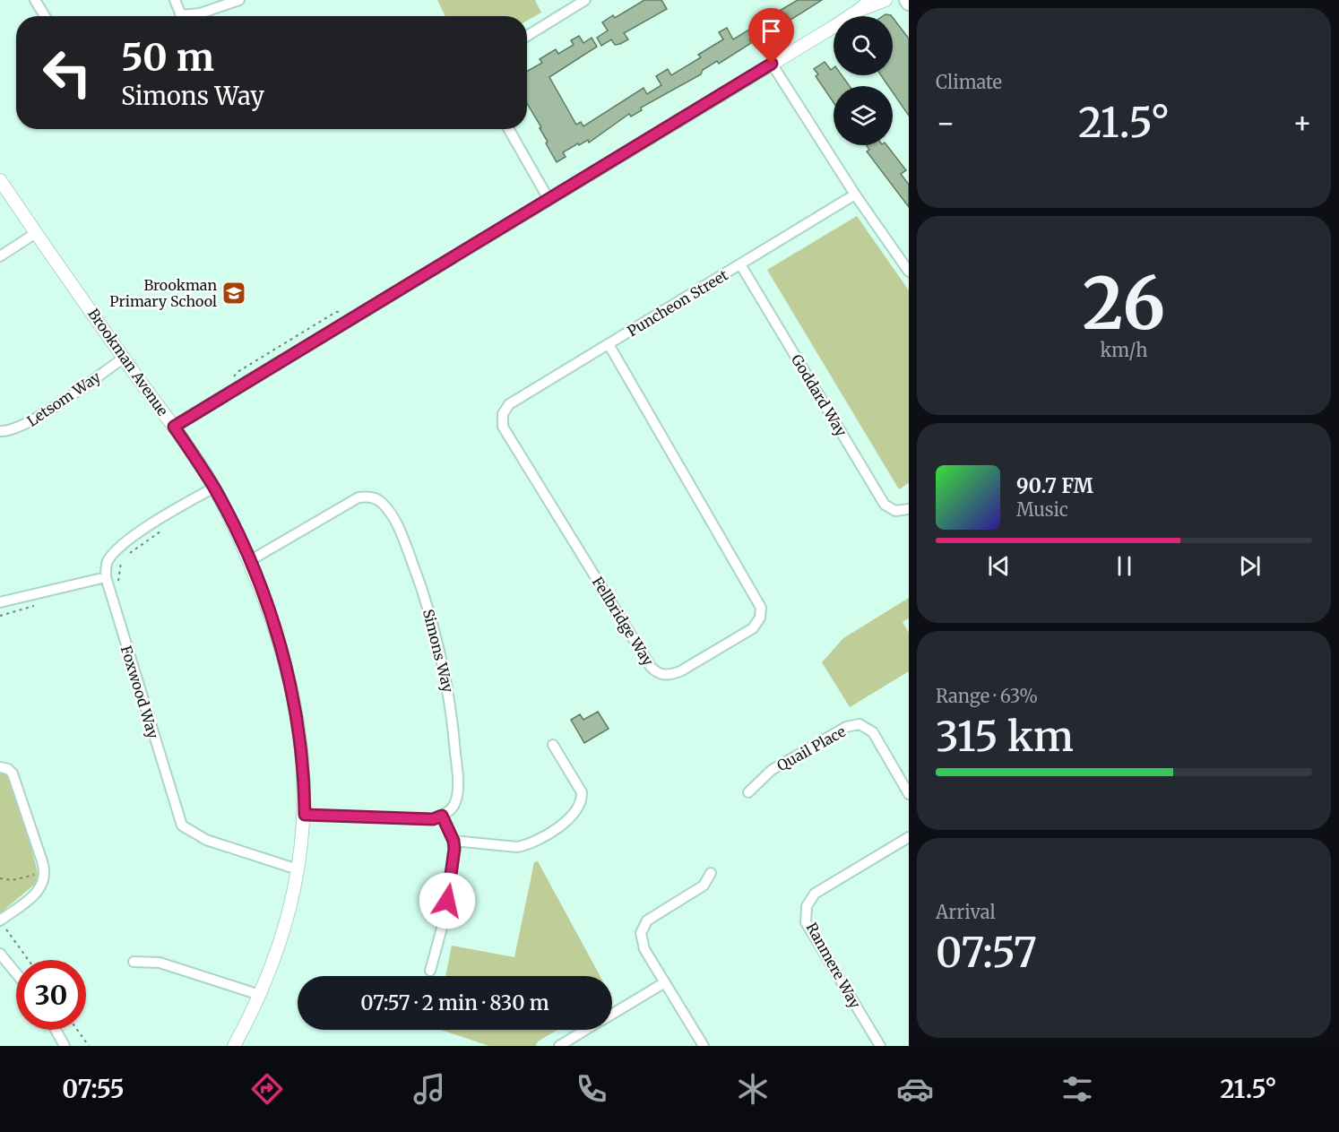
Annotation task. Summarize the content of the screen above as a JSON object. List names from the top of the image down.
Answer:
{
  "streets": {
    "street": [
      "Puncheon Street",
      "Brookman Avenue",
      "Goddard Way",
      "Letsom Way",
      "Fellbridge Way",
      "Simons Way",
      "Foxwood Way",
      "Quail Place",
      "Ranmere Way"
    ]
  },
  "crossings": [
    ["Puncheon Street", "Goddard Way"],
    ["Puncheon Street", "Fellbridge Way"],
    ["Brookman Avenue", "Letsom Way"],
    ["Brookman Avenue", "Simons Way"],
    ["Brookman Avenue", "Foxwood Way"]
  ],
  "places": {
    "school or university": ["Brookman Primary School"]
  },
  "page": {
    "tile": [
      "Climate",
      ["26", "km/h"],
      ["Range · 63%", "315 km"],
      ["Arrival", "07:57"]
    ],
    "turn": ["50 m", "Simons Way"],
    "heat": ["−", "21.5°", "+"],
    "song": ["90.7 FM", "Music"],
    "limit": "30",
    "trip": "07:57 · 2 min · 830 m",
    "tabs": ["07:55", "21.5°"]
  }
}
